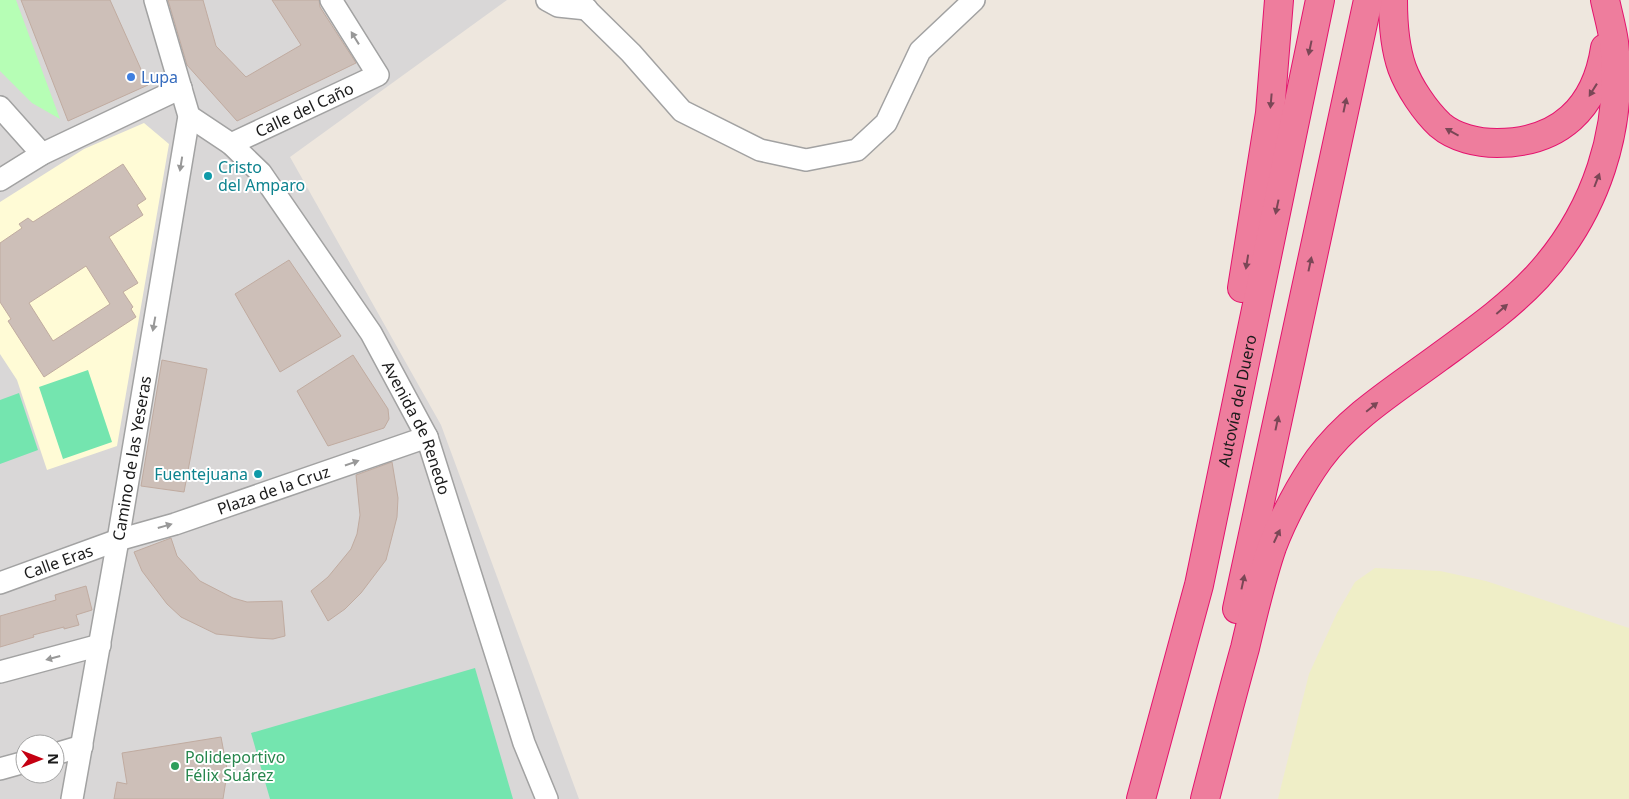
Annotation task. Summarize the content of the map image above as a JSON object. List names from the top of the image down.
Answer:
{
  "streets": {
    "highway": ["Autovía del Duero"],
    "street": [
      "Calle del Caño",
      "Avenida de Renedo",
      "Camino de las Yeseras",
      "Plaza de la Cruz",
      "Calle Eras"
    ]
  },
  "crossings": [
    ["Calle del Caño", "Avenida de Renedo"],
    ["Avenida de Renedo", "Camino de las Yeseras"],
    ["Avenida de Renedo", "Plaza de la Cruz"],
    ["Camino de las Yeseras", "Plaza de la Cruz"],
    ["Camino de las Yeseras", "Calle Eras"],
    ["Plaza de la Cruz", "Calle Eras"]
  ],
  "one_way": ["Camino de las Yeseras", "Plaza de la Cruz"],
  "places": [
    "Lupa",
    "Cristo del Amparo",
    "Fuentejuana",
    "Polideportivo Félix Suárez"
  ],
  "north": "right"
}
